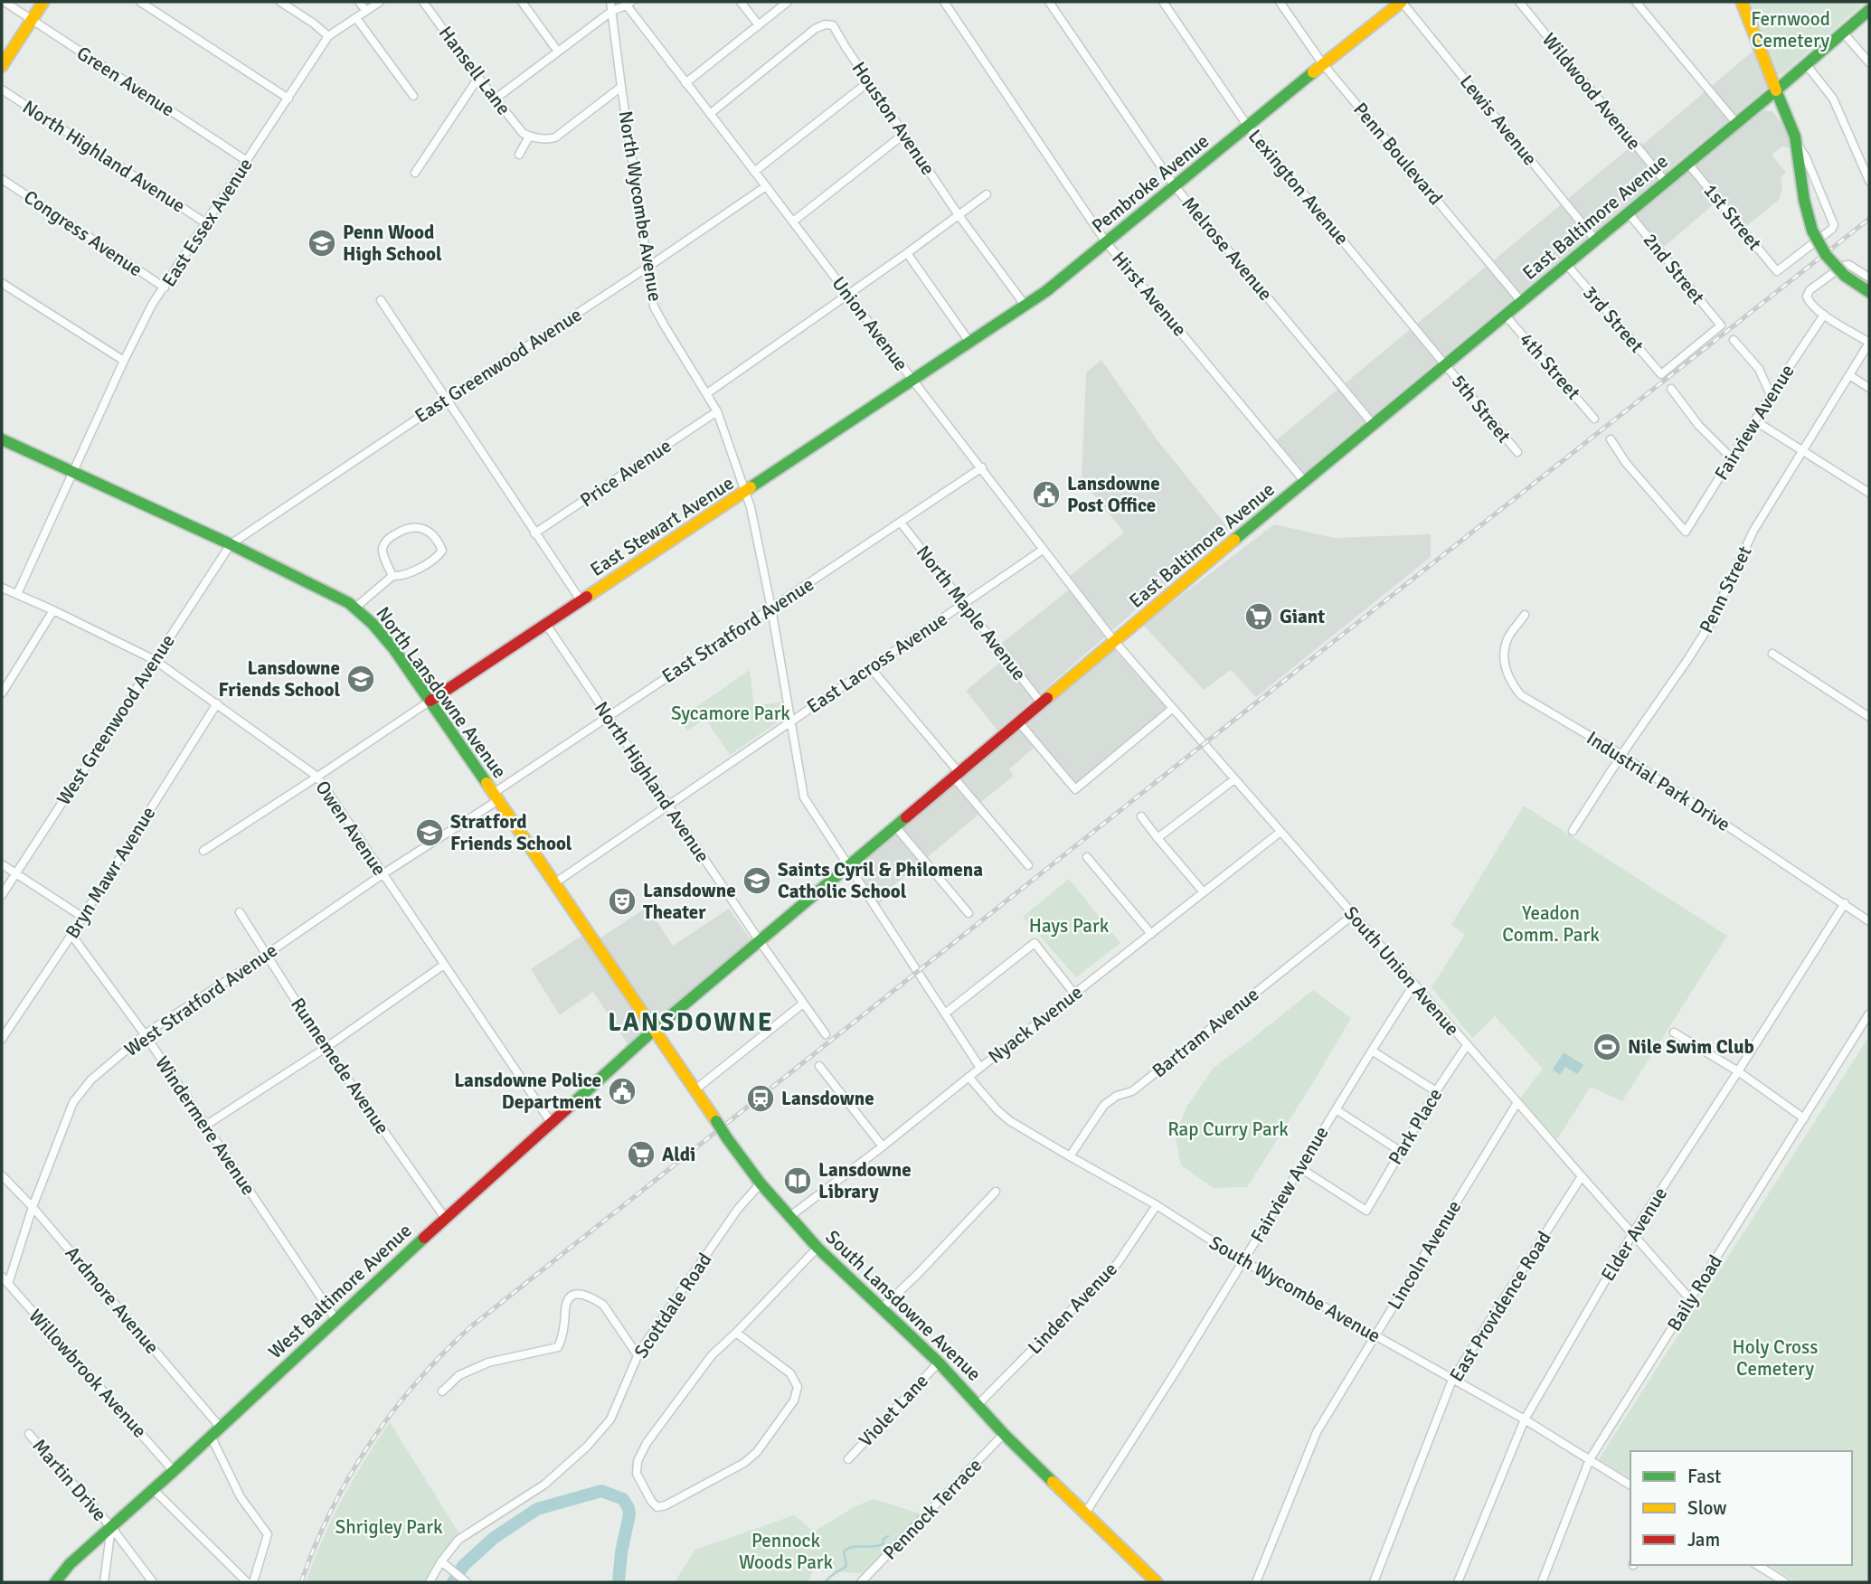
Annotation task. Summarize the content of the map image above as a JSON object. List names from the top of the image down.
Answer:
{
  "streets": {
    "main road": [
      "Pembroke Avenue",
      "East Baltimore Avenue",
      "East Stewart Avenue",
      "North Lansdowne Avenue",
      "West Baltimore Avenue",
      "South Lansdowne Avenue"
    ],
    "street": [
      "Hansell Lane",
      "Green Avenue",
      "Wildwood Avenue",
      "Houston Avenue",
      "Lewis Avenue",
      "Penn Boulevard",
      "North Highland Avenue",
      "Lexington Avenue",
      "North Wycombe Avenue",
      "1st Street",
      "East Essex Avenue",
      "Congress Avenue",
      "Melrose Avenue",
      "2nd Street",
      "Hirst Avenue",
      "3rd Street",
      "Union Avenue",
      "East Greenwood Avenue",
      "4th Street",
      "5th Street",
      "Fairview Avenue",
      "Price Avenue",
      "Penn Street",
      "North Maple Avenue",
      "East Stratford Avenue",
      "East Lacross Avenue",
      "West Greenwood Avenue",
      "Industrial Park Drive",
      "Owen Avenue",
      "Bryn Mawr Avenue",
      "South Union Avenue",
      "West Stratford Avenue",
      "Nyack Avenue",
      "Bartram Avenue",
      "Runnemede Avenue",
      "Windermere Avenue",
      "Park Place",
      "Elder Avenue",
      "Lincoln Avenue",
      "South Wycombe Avenue",
      "Baily Road",
      "Ardmore Avenue",
      "Scottdale Road",
      "East Providence Road",
      "Linden Avenue",
      "Willowbrook Avenue",
      "Violet Lane",
      "Martin Drive",
      "Pennock Terrace"
    ]
  },
  "crossings": [
    ["Green Avenue", "East Essex Avenue"],
    ["Wildwood Avenue", "East Baltimore Avenue"],
    ["Houston Avenue", "Pembroke Avenue"],
    ["Houston Avenue", "Union Avenue"],
    ["Lewis Avenue", "Pembroke Avenue"],
    ["Lewis Avenue", "East Baltimore Avenue"],
    ["Penn Boulevard", "Pembroke Avenue"],
    ["Penn Boulevard", "East Baltimore Avenue"],
    ["North Highland Avenue", "East Baltimore Avenue"],
    ["North Highland Avenue", "East Essex Avenue"],
    ["North Highland Avenue", "East Stewart Avenue"],
    ["North Highland Avenue", "East Stratford Avenue"],
    ["North Highland Avenue", "East Lacross Avenue"],
    ["Pembroke Avenue", "Lexington Avenue"],
    ["Pembroke Avenue", "Melrose Avenue"],
    ["Pembroke Avenue", "Hirst Avenue"],
    ["Pembroke Avenue", "Union Avenue"],
    ["Pembroke Avenue", "East Stewart Avenue"],
    ["Lexington Avenue", "East Baltimore Avenue"],
    ["Lexington Avenue", "5th Street"],
    ["North Wycombe Avenue", "East Baltimore Avenue"],
    ["North Wycombe Avenue", "East Greenwood Avenue"],
    ["North Wycombe Avenue", "Price Avenue"],
    ["North Wycombe Avenue", "East Stewart Avenue"],
    ["North Wycombe Avenue", "East Stratford Avenue"],
    ["North Wycombe Avenue", "East Lacross Avenue"],
    ["East Baltimore Avenue", "1st Street"],
    ["East Baltimore Avenue", "Melrose Avenue"],
    ["East Baltimore Avenue", "2nd Street"],
    ["East Baltimore Avenue", "Hirst Avenue"],
    ["East Baltimore Avenue", "3rd Street"],
    ["East Baltimore Avenue", "Union Avenue"],
    ["East Baltimore Avenue", "4th Street"],
    ["East Baltimore Avenue", "5th Street"],
    ["East Baltimore Avenue", "North Maple Avenue"],
    ["East Baltimore Avenue", "North Lansdowne Avenue"],
    ["East Baltimore Avenue", "South Union Avenue"],
    ["East Baltimore Avenue", "West Baltimore Avenue"],
    ["East Baltimore Avenue", "South Lansdowne Avenue"],
    ["East Essex Avenue", "Congress Avenue"],
    ["East Essex Avenue", "North Lansdowne Avenue"],
    ["East Essex Avenue", "Owen Avenue"],
    ["2nd Street", "3rd Street"],
    ["Union Avenue", "East Greenwood Avenue"],
    ["Union Avenue", "East Stewart Avenue"],
    ["Union Avenue", "East Stratford Avenue"],
    ["Union Avenue", "East Lacross Avenue"],
    ["Union Avenue", "South Union Avenue"],
    ["East Greenwood Avenue", "North Lansdowne Avenue"],
    ["East Greenwood Avenue", "West Greenwood Avenue"],
    ["Fairview Avenue", "South Union Avenue"],
    ["Fairview Avenue", "Park Place"],
    ["Fairview Avenue", "South Wycombe Avenue"],
    ["Fairview Avenue", "South Lansdowne Avenue"],
    ["East Stewart Avenue", "North Lansdowne Avenue"],
    ["Penn Street", "Industrial Park Drive"],
    ["North Maple Avenue", "East Stratford Avenue"],
    ["North Maple Avenue", "East Lacross Avenue"],
    ["East Stratford Avenue", "North Lansdowne Avenue"],
    ["East Stratford Avenue", "West Stratford Avenue"],
    ["East Lacross Avenue", "North Lansdowne Avenue"],
    ["North Lansdowne Avenue", "West Greenwood Avenue"],
    ["North Lansdowne Avenue", "West Stratford Avenue"],
    ["North Lansdowne Avenue", "West Baltimore Avenue"],
    ["North Lansdowne Avenue", "South Lansdowne Avenue"],
    ["West Greenwood Avenue", "Owen Avenue"],
    ["Industrial Park Drive", "Elder Avenue"],
    ["Owen Avenue", "Bryn Mawr Avenue"],
    ["Owen Avenue", "West Stratford Avenue"],
    ["Owen Avenue", "West Baltimore Avenue"],
    ["Bryn Mawr Avenue", "Windermere Avenue"],
    ["South Union Avenue", "Nyack Avenue"],
    ["South Union Avenue", "Bartram Avenue"],
    ["South Union Avenue", "Park Place"],
    ["South Union Avenue", "Elder Avenue"],
    ["South Union Avenue", "Lincoln Avenue"],
    ["South Union Avenue", "Baily Road"],
    ["South Union Avenue", "East Providence Road"],
    ["West Stratford Avenue", "Runnemede Avenue"],
    ["West Stratford Avenue", "Windermere Avenue"],
    ["West Stratford Avenue", "Ardmore Avenue"],
    ["West Stratford Avenue", "Willowbrook Avenue"],
    ["Nyack Avenue", "South Wycombe Avenue"],
    ["Nyack Avenue", "South Lansdowne Avenue"],
    ["Bartram Avenue", "South Wycombe Avenue"],
    ["Runnemede Avenue", "West Baltimore Avenue"],
    ["Windermere Avenue", "West Baltimore Avenue"],
    ["Elder Avenue", "South Wycombe Avenue"],
    ["Lincoln Avenue", "South Wycombe Avenue"],
    ["South Wycombe Avenue", "Baily Road"],
    ["South Wycombe Avenue", "East Providence Road"],
    ["South Wycombe Avenue", "Linden Avenue"],
    ["West Baltimore Avenue", "Ardmore Avenue"],
    ["West Baltimore Avenue", "South Lansdowne Avenue"],
    ["West Baltimore Avenue", "Willowbrook Avenue"],
    ["West Baltimore Avenue", "Martin Drive"],
    ["Scottdale Road", "South Lansdowne Avenue"],
    ["South Lansdowne Avenue", "Linden Avenue"],
    ["South Lansdowne Avenue", "Violet Lane"],
    ["South Lansdowne Avenue", "Pennock Terrace"]
  ],
  "districts": ["LANSDOWNE"],
  "parks": [
    "Fernwood Cemetery",
    "Sycamore Park",
    "Yeadon Comm. Park",
    "Hays Park",
    "Rap Curry Park",
    "Holy Cross Cemetery",
    "Shrigley Park",
    "Pennock Woods Park"
  ],
  "places": {
    "school or university": [
      "Penn Wood High School",
      "Lansdowne Friends School",
      "Stratford Friends School",
      "Saints Cyril & Philomena Catholic School"
    ],
    "public building": ["Lansdowne Post Office", "Lansdowne Police Department"],
    "supermarket": ["Giant", "Aldi"],
    "theatre": ["Lansdowne Theater"],
    "sports": ["Nile Swim Club"],
    "station": ["Lansdowne"],
    "library": ["Lansdowne Library"]
  },
  "legend": ["Fast", "Slow", "Jam"]
}
